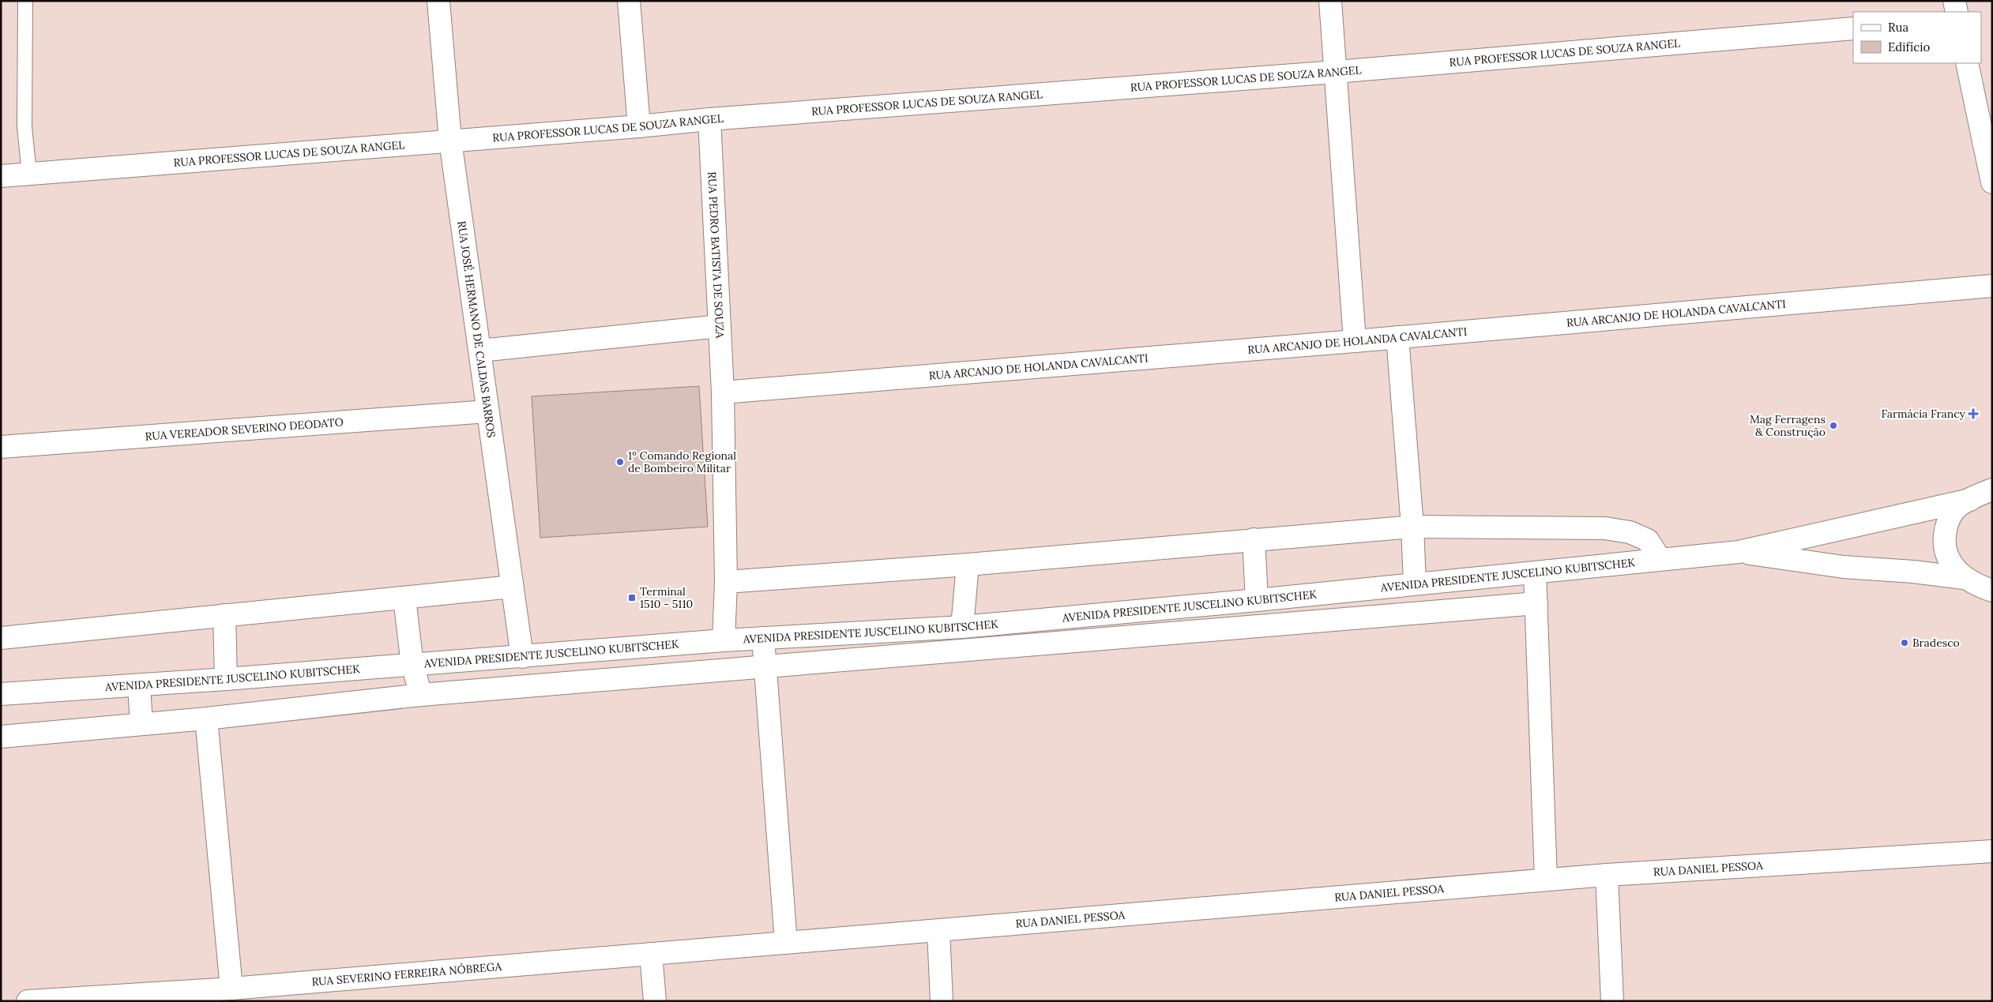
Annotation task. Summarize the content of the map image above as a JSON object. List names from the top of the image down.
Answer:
{
  "streets": {
    "street": [
      "RUA PROFESSOR LUCAS DE SOUZA RANGEL",
      "RUA PEDRO BATISTA DE SOUZA",
      "RUA ARCANJO DE HOLANDA CAVALCANTI",
      "RUA JOSÉ HERMANO DE CALDAS BARROS",
      "RUA VEREADOR SEVERINO DEODATO",
      "AVENIDA PRESIDENTE JUSCELINO KUBITSCHEK",
      "RUA DANIEL PESSOA",
      "RUA SEVERINO FERREIRA NÓBREGA"
    ]
  },
  "crossings": [
    ["RUA PROFESSOR LUCAS DE SOUZA RANGEL", "RUA PEDRO BATISTA DE SOUZA"],
    ["RUA PROFESSOR LUCAS DE SOUZA RANGEL", "RUA JOSÉ HERMANO DE CALDAS BARROS"],
    ["RUA PEDRO BATISTA DE SOUZA", "RUA ARCANJO DE HOLANDA CAVALCANTI"],
    ["RUA PEDRO BATISTA DE SOUZA", "AVENIDA PRESIDENTE JUSCELINO KUBITSCHEK"],
    ["RUA JOSÉ HERMANO DE CALDAS BARROS", "RUA VEREADOR SEVERINO DEODATO"],
    ["RUA JOSÉ HERMANO DE CALDAS BARROS", "AVENIDA PRESIDENTE JUSCELINO KUBITSCHEK"],
    ["RUA DANIEL PESSOA", "RUA SEVERINO FERREIRA NÓBREGA"]
  ],
  "places": {
    "health": ["Farmácia Francy"],
    "other": ["Mag Ferragens & Construção", "1º Comando Regional de Bombeiro Militar", "Bradesco"],
    "transit": ["Terminal 1510 - 5110"]
  },
  "legend": ["Rua", "Edifício"]
}
